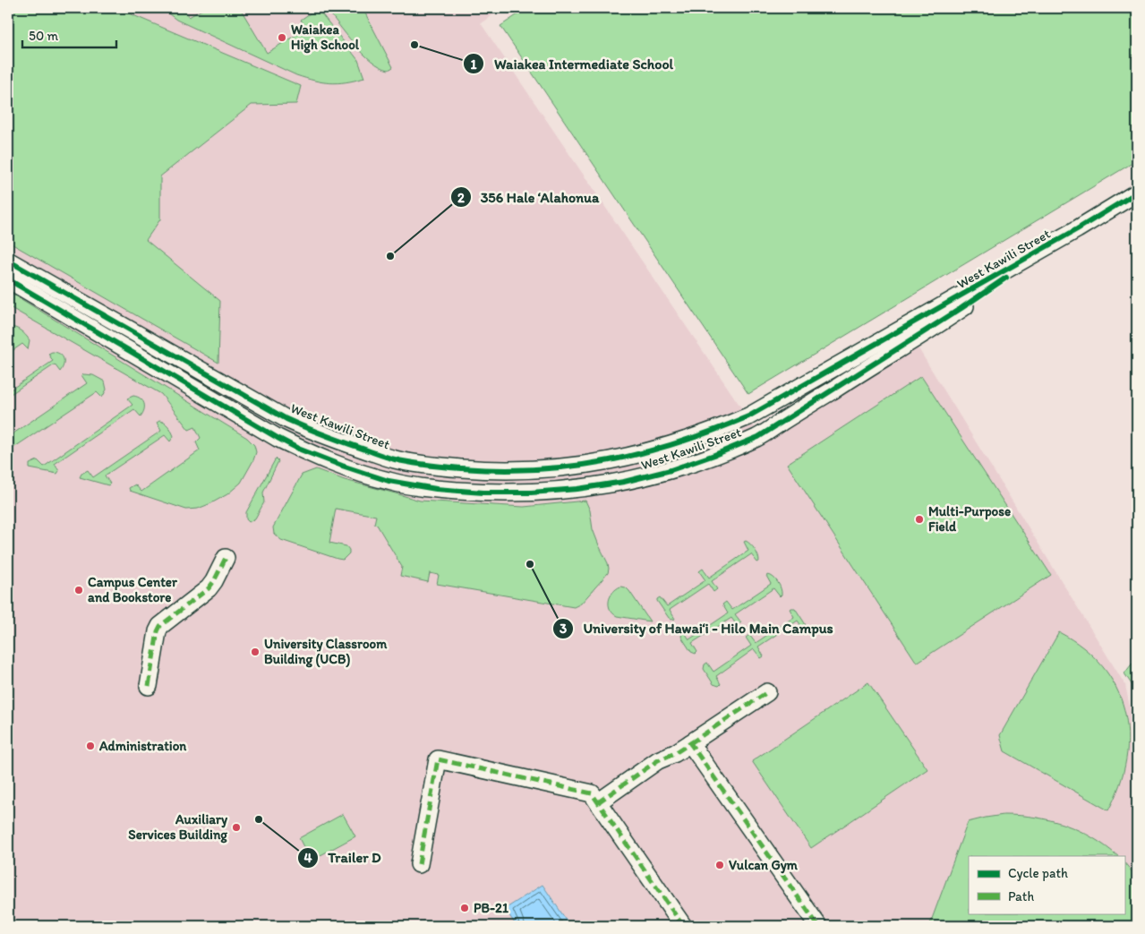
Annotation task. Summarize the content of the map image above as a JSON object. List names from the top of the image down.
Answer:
{
  "streets": {
    "street": ["West Kawili Street"]
  },
  "places": [
    "Waiakea High School",
    "Waiakea Intermediate School",
    "356 Hale ʻAlahonua",
    "Multi-Purpose Field",
    "University of Hawaiʻi - Hilo Main Campus",
    "Campus Center and Bookstore",
    "University Classroom Building (UCB)",
    "Administration",
    "Trailer D",
    "Auxiliary Services Building",
    "Vulcan Gym",
    "PB-21"
  ],
  "legend": ["Cycle path", "Path"],
  "scale_bar": "50 m"
}
